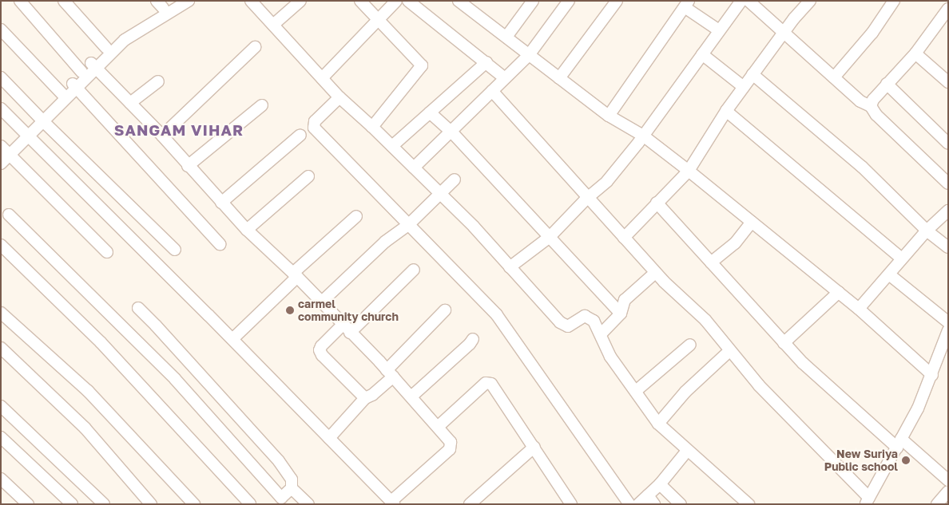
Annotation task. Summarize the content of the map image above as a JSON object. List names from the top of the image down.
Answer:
{
  "districts": ["SANGAM VIHAR"],
  "places": ["carmel community church", "New Suriya Public school"]
}
